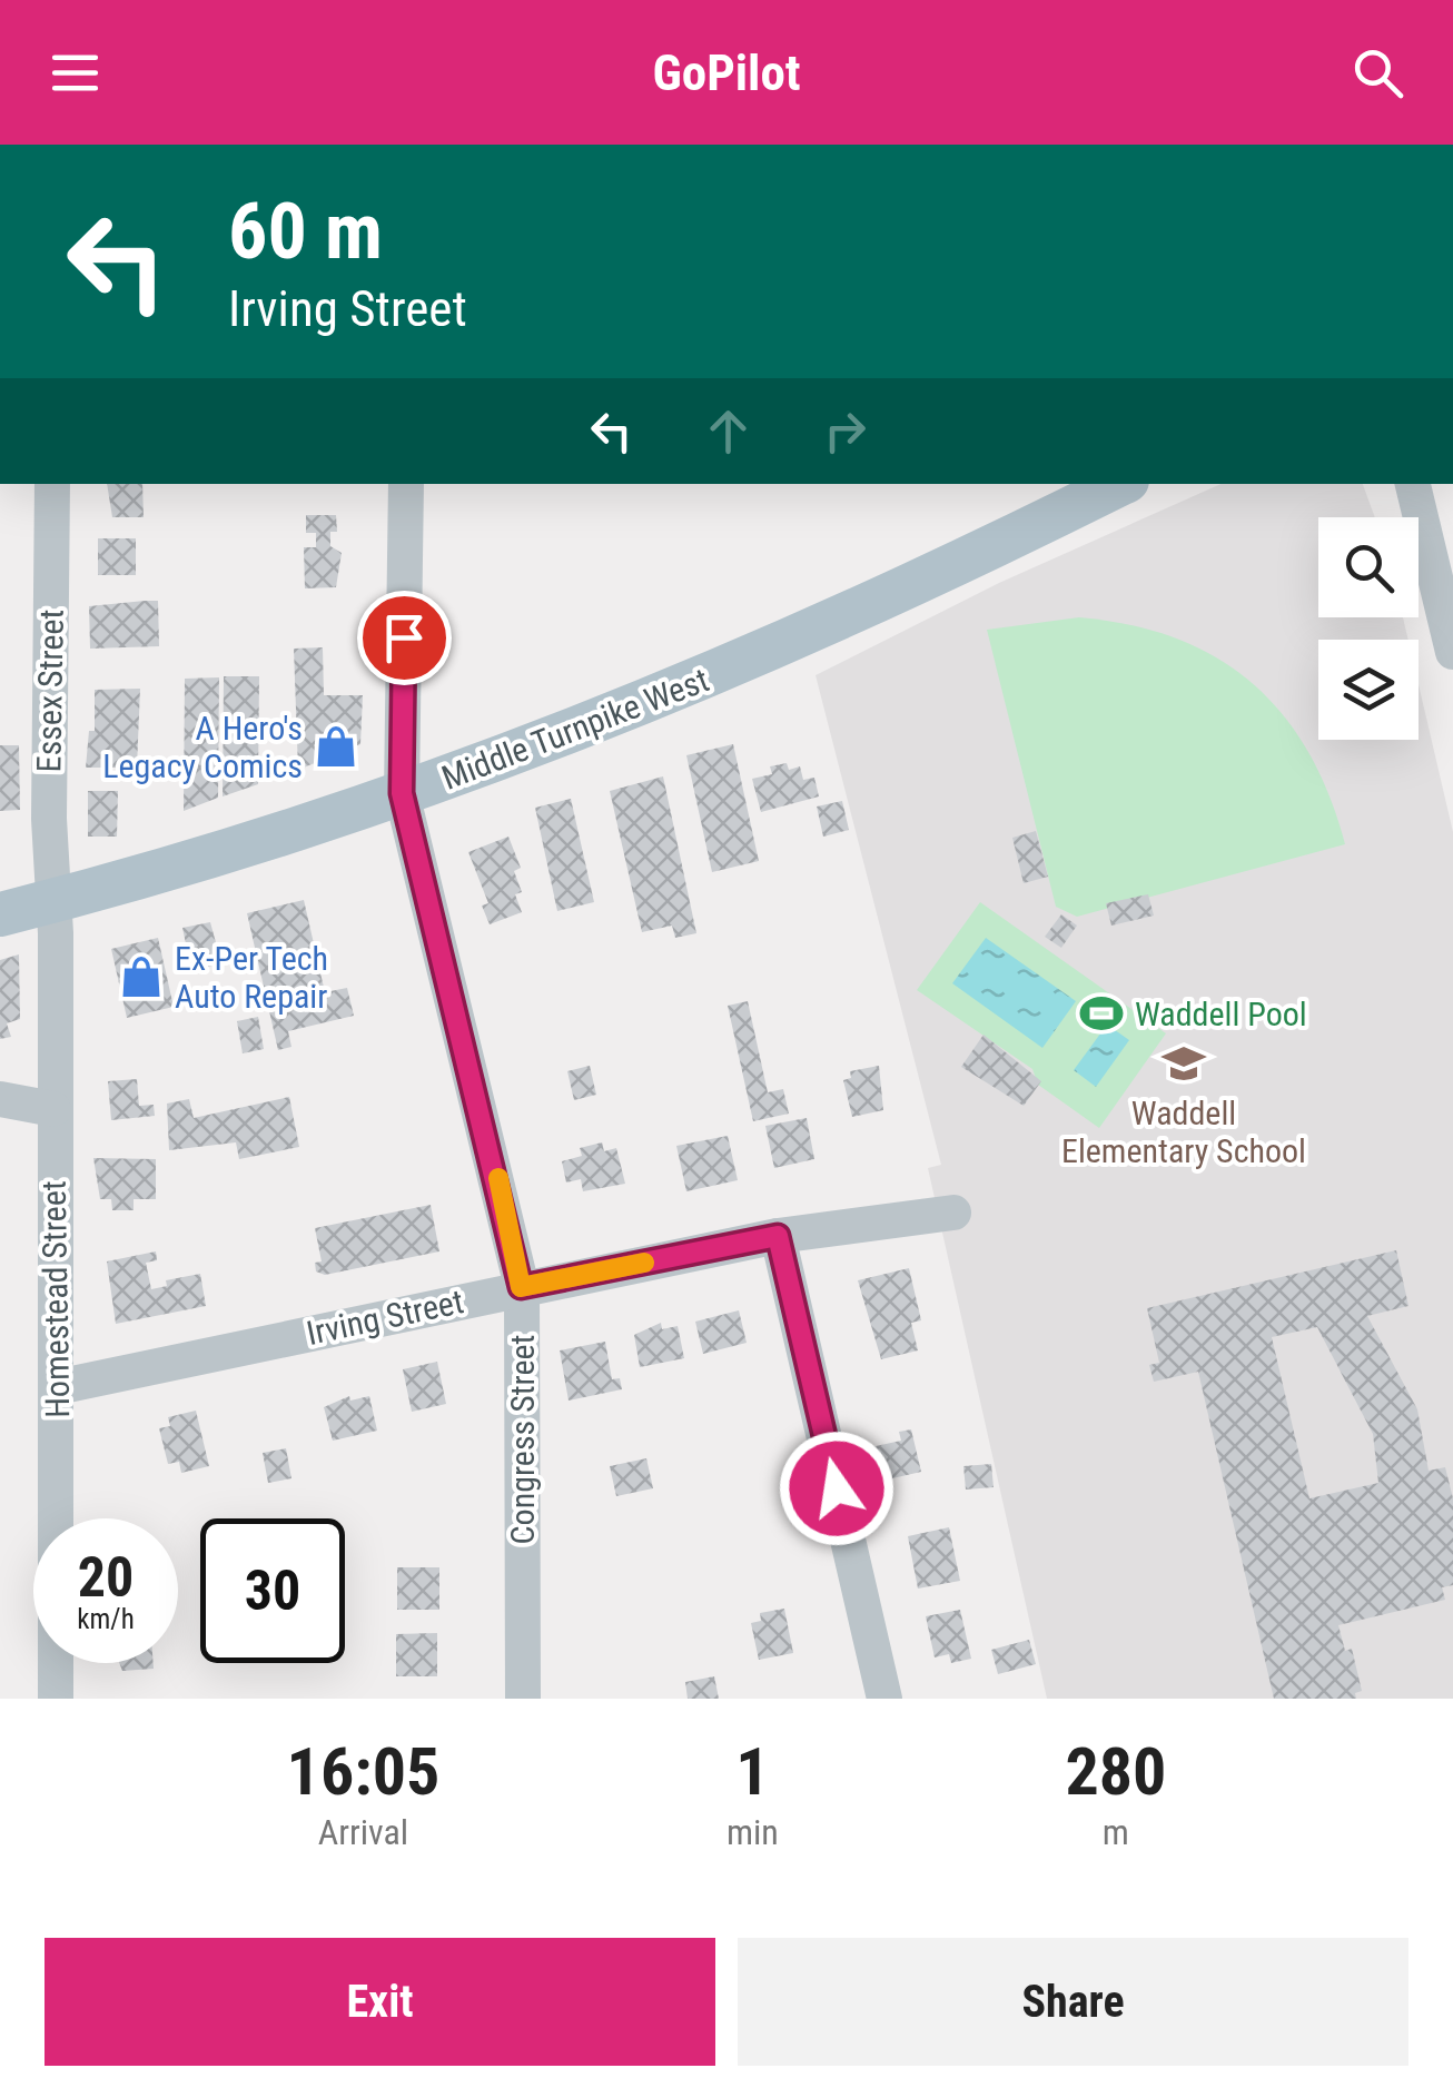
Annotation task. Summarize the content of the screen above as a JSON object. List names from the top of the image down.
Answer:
{
  "streets": {
    "main road": ["Middle Turnpike West"],
    "street": [
      "Essex Street",
      "Homestead Street",
      "Irving Street",
      "Congress Street"
    ]
  },
  "crossings": [
    ["Essex Street", "Middle Turnpike West"],
    ["Essex Street", "Homestead Street"],
    ["Middle Turnpike West", "Homestead Street"],
    ["Middle Turnpike West", "Congress Street"],
    ["Homestead Street", "Irving Street"],
    ["Irving Street", "Congress Street"]
  ],
  "places": {
    "shop": ["A Hero's Legacy Comics", "Ex-Per Tech Auto Repair"],
    "sports": ["Waddell Pool"],
    "school or university": ["Waddell Elementary School"]
  },
  "page": {
    "header": "GoPilot",
    "turn": ["60 m", "Irving Street"],
    "speed": "20 km/h",
    "limit": "30",
    "eta": [
      "16:05",
      "Arrival",
      "1",
      "min",
      "280",
      "m"
    ],
    "buttons": ["Exit", "Share"]
  }
}
